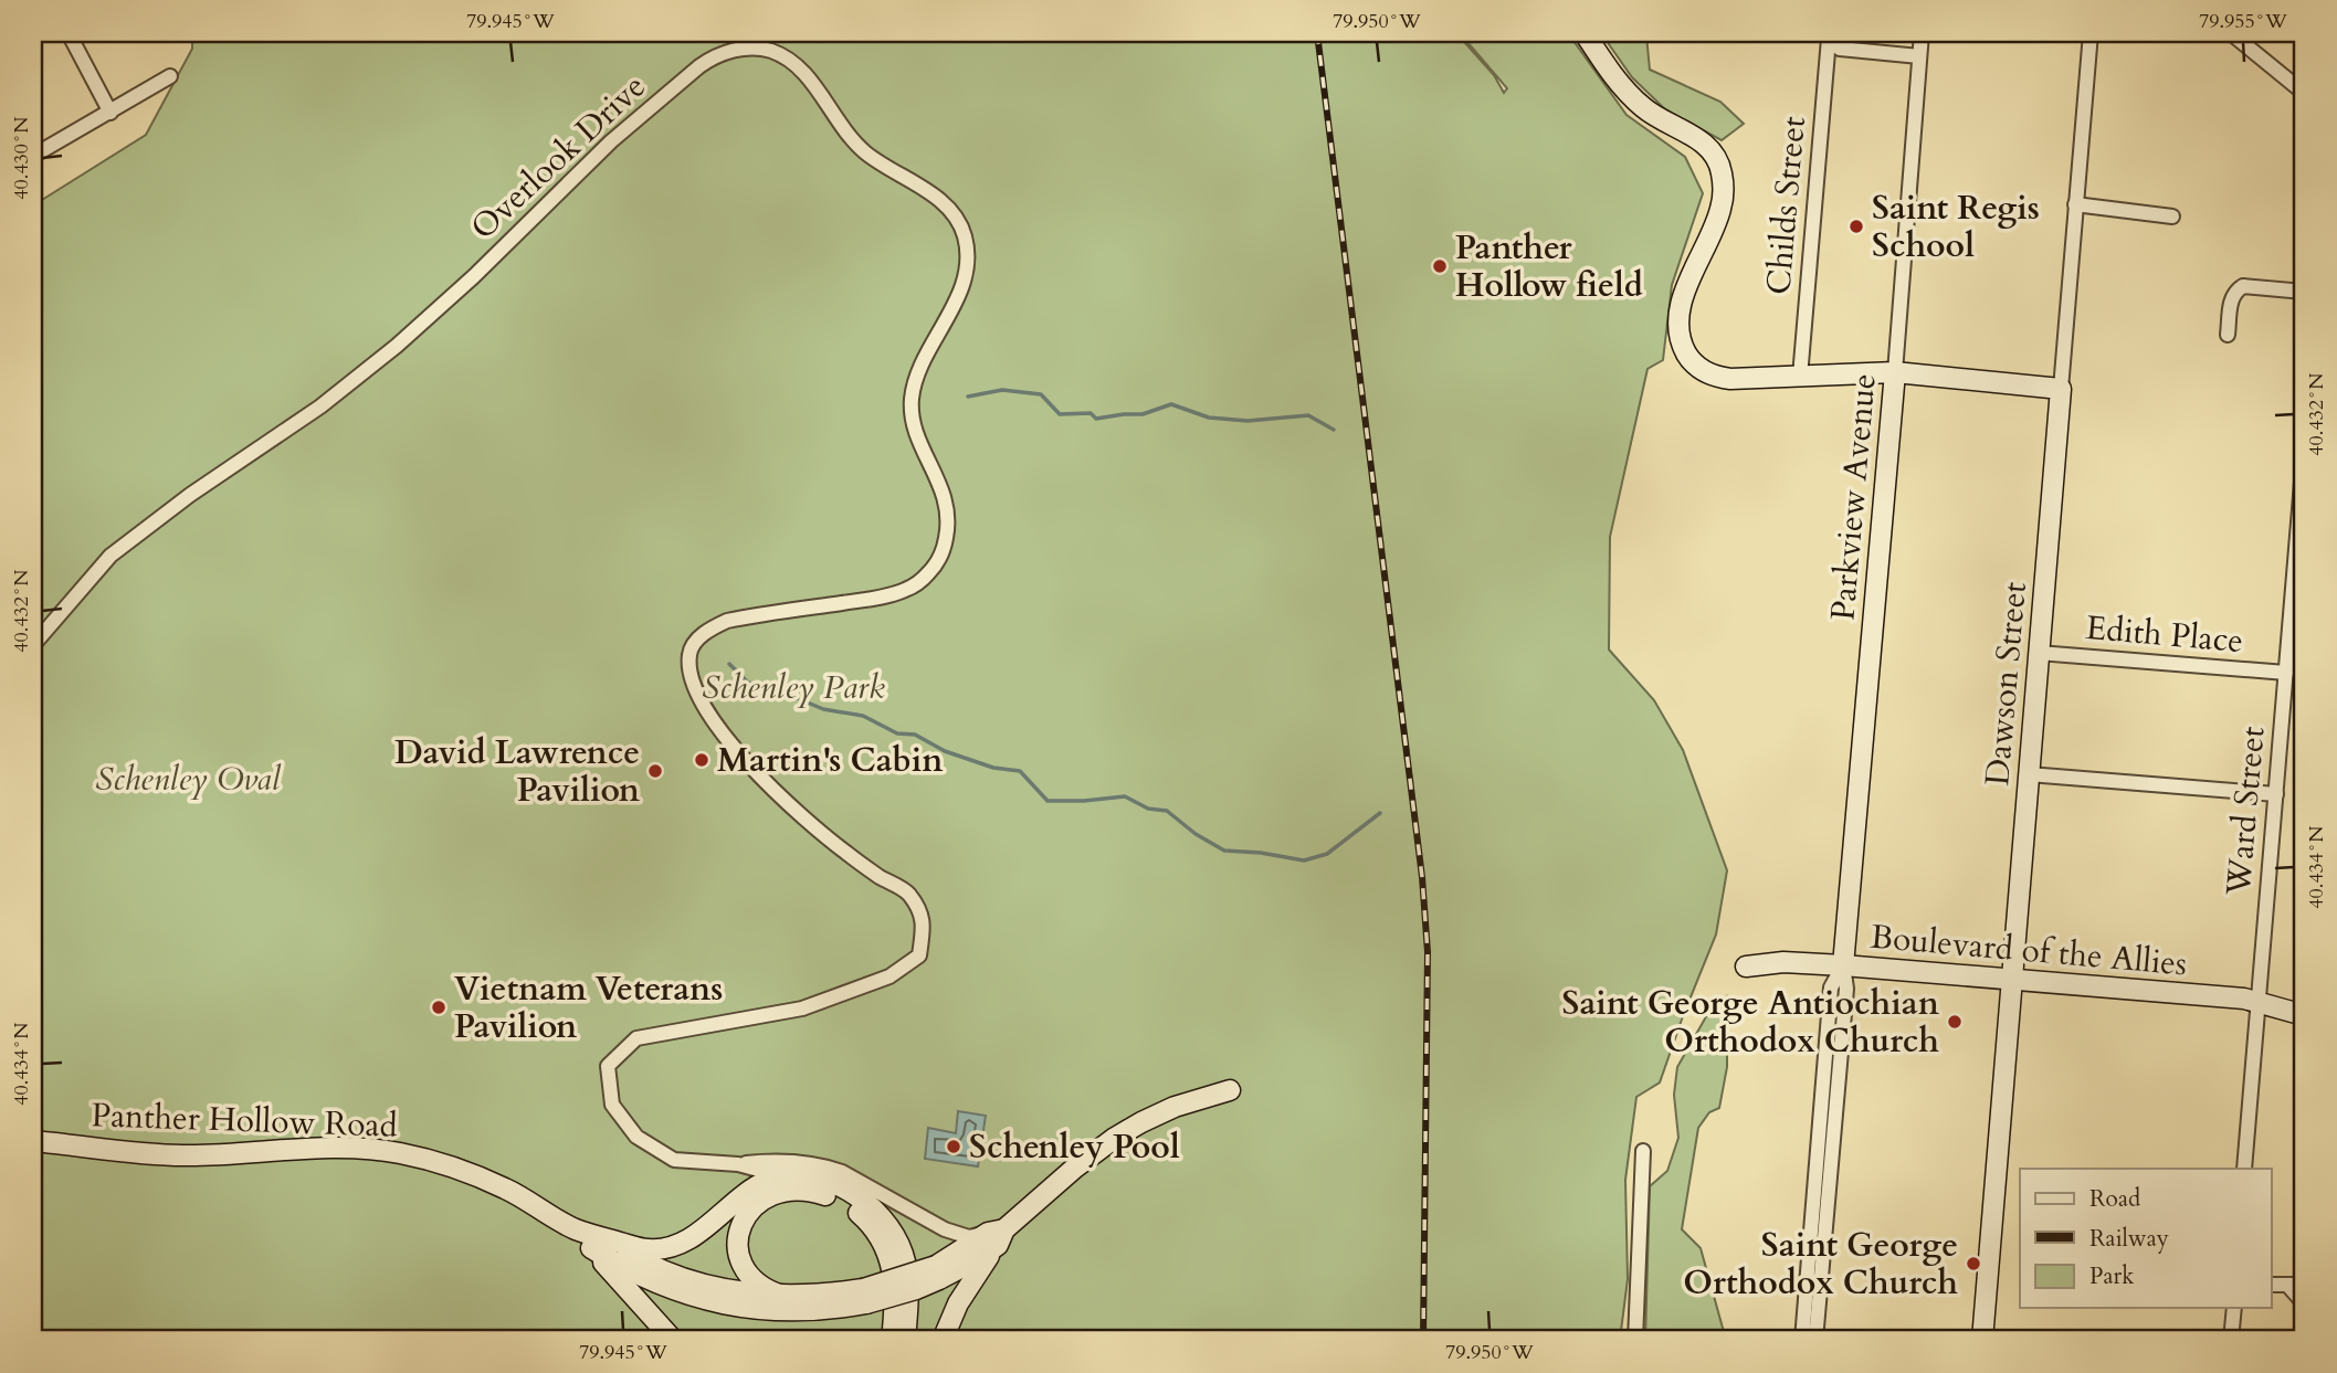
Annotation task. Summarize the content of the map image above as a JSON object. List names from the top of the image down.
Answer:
{
  "streets": {
    "main road": [
      "Parkview Avenue",
      "Dawson Street",
      "Boulevard of the Allies",
      "Panther Hollow Road"
    ],
    "street": [
      "Overlook Drive",
      "Childs Street",
      "Edith Place",
      "Ward Street"
    ]
  },
  "crossings": [
    ["Childs Street", "Parkview Avenue"],
    ["Parkview Avenue", "Boulevard of the Allies"],
    ["Edith Place", "Dawson Street"],
    ["Edith Place", "Ward Street"],
    ["Dawson Street", "Boulevard of the Allies"],
    ["Ward Street", "Boulevard of the Allies"]
  ],
  "parks": ["Schenley Park", "Schenley Oval"],
  "places": [
    "Saint Regis School",
    "Panther Hollow field",
    "Martin's Cabin",
    "David Lawrence Pavilion",
    "Vietnam Veterans Pavilion",
    "Saint George Antiochian Orthodox Church",
    "Schenley Pool",
    "Saint George Orthodox Church"
  ],
  "legend": ["Road", "Railway", "Park"],
  "coordinates": [
    "79.945°W",
    "79.950°W",
    "79.955°W",
    "40.430°N",
    "40.432°N",
    "40.434°N"
  ]
}
